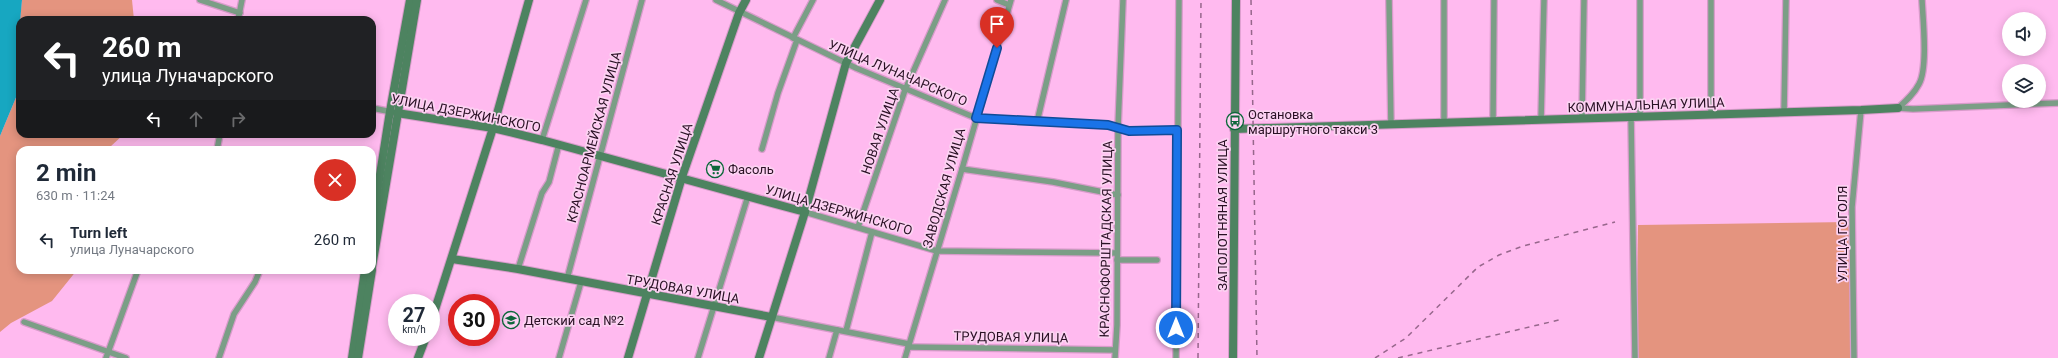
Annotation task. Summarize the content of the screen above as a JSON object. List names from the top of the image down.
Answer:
{
  "streets": {
    "street": [
      "УЛИЦА ЛУНАЧАРСКОГО",
      "КОММУНАЛЬНАЯ УЛИЦА",
      "УЛИЦА ДЗЕРЖИНСКОГО",
      "НОВАЯ УЛИЦА",
      "КРАСНОАРМЕЙСКАЯ УЛИЦА",
      "КРАСНАЯ УЛИЦА",
      "ЗАВОДСКАЯ УЛИЦА",
      "ЗАПОЛОТНЯНАЯ УЛИЦА",
      "УЛИЦА ГОГОЛЯ",
      "КРАСНОФОРШТАДСКАЯ УЛИЦА",
      "ТРУДОВАЯ УЛИЦА"
    ]
  },
  "crossings": [
    ["УЛИЦА ЛУНАЧАРСКОГО", "НОВАЯ УЛИЦА"],
    ["УЛИЦА ЛУНАЧАРСКОГО", "КРАСНАЯ УЛИЦА"],
    ["УЛИЦА ЛУНАЧАРСКОГО", "ЗАВОДСКАЯ УЛИЦА"],
    ["УЛИЦА ЛУНАЧАРСКОГО", "КРАСНОФОРШТАДСКАЯ УЛИЦА"],
    ["КОММУНАЛЬНАЯ УЛИЦА", "ЗАПОЛОТНЯНАЯ УЛИЦА"],
    ["КОММУНАЛЬНАЯ УЛИЦА", "УЛИЦА ГОГОЛЯ"],
    ["УЛИЦА ДЗЕРЖИНСКОГО", "НОВАЯ УЛИЦА"],
    ["УЛИЦА ДЗЕРЖИНСКОГО", "КРАСНОАРМЕЙСКАЯ УЛИЦА"],
    ["УЛИЦА ДЗЕРЖИНСКОГО", "КРАСНАЯ УЛИЦА"],
    ["УЛИЦА ДЗЕРЖИНСКОГО", "ЗАВОДСКАЯ УЛИЦА"],
    ["УЛИЦА ДЗЕРЖИНСКОГО", "КРАСНОФОРШТАДСКАЯ УЛИЦА"],
    ["КРАСНОАРМЕЙСКАЯ УЛИЦА", "ТРУДОВАЯ УЛИЦА"],
    ["КРАСНАЯ УЛИЦА", "ТРУДОВАЯ УЛИЦА"],
    ["ЗАВОДСКАЯ УЛИЦА", "ТРУДОВАЯ УЛИЦА"],
    ["КРАСНОФОРШТАДСКАЯ УЛИЦА", "ТРУДОВАЯ УЛИЦА"]
  ],
  "places": {
    "bus stop": ["Остановка маршрутного такси 3"],
    "supermarket": ["Фасоль"],
    "school or university": ["Детский сад №2"]
  },
  "page": {
    "turn": ["260 m", "улица Луначарского"],
    "heading": ["2 min", "630 m · 11:24"],
    "list": [
      {
        "name": "Turn left",
        "note": "улица Луначарского",
        "value": "260 m"
      }
    ],
    "speed": "27 km/h",
    "limit": "30"
  }
}
